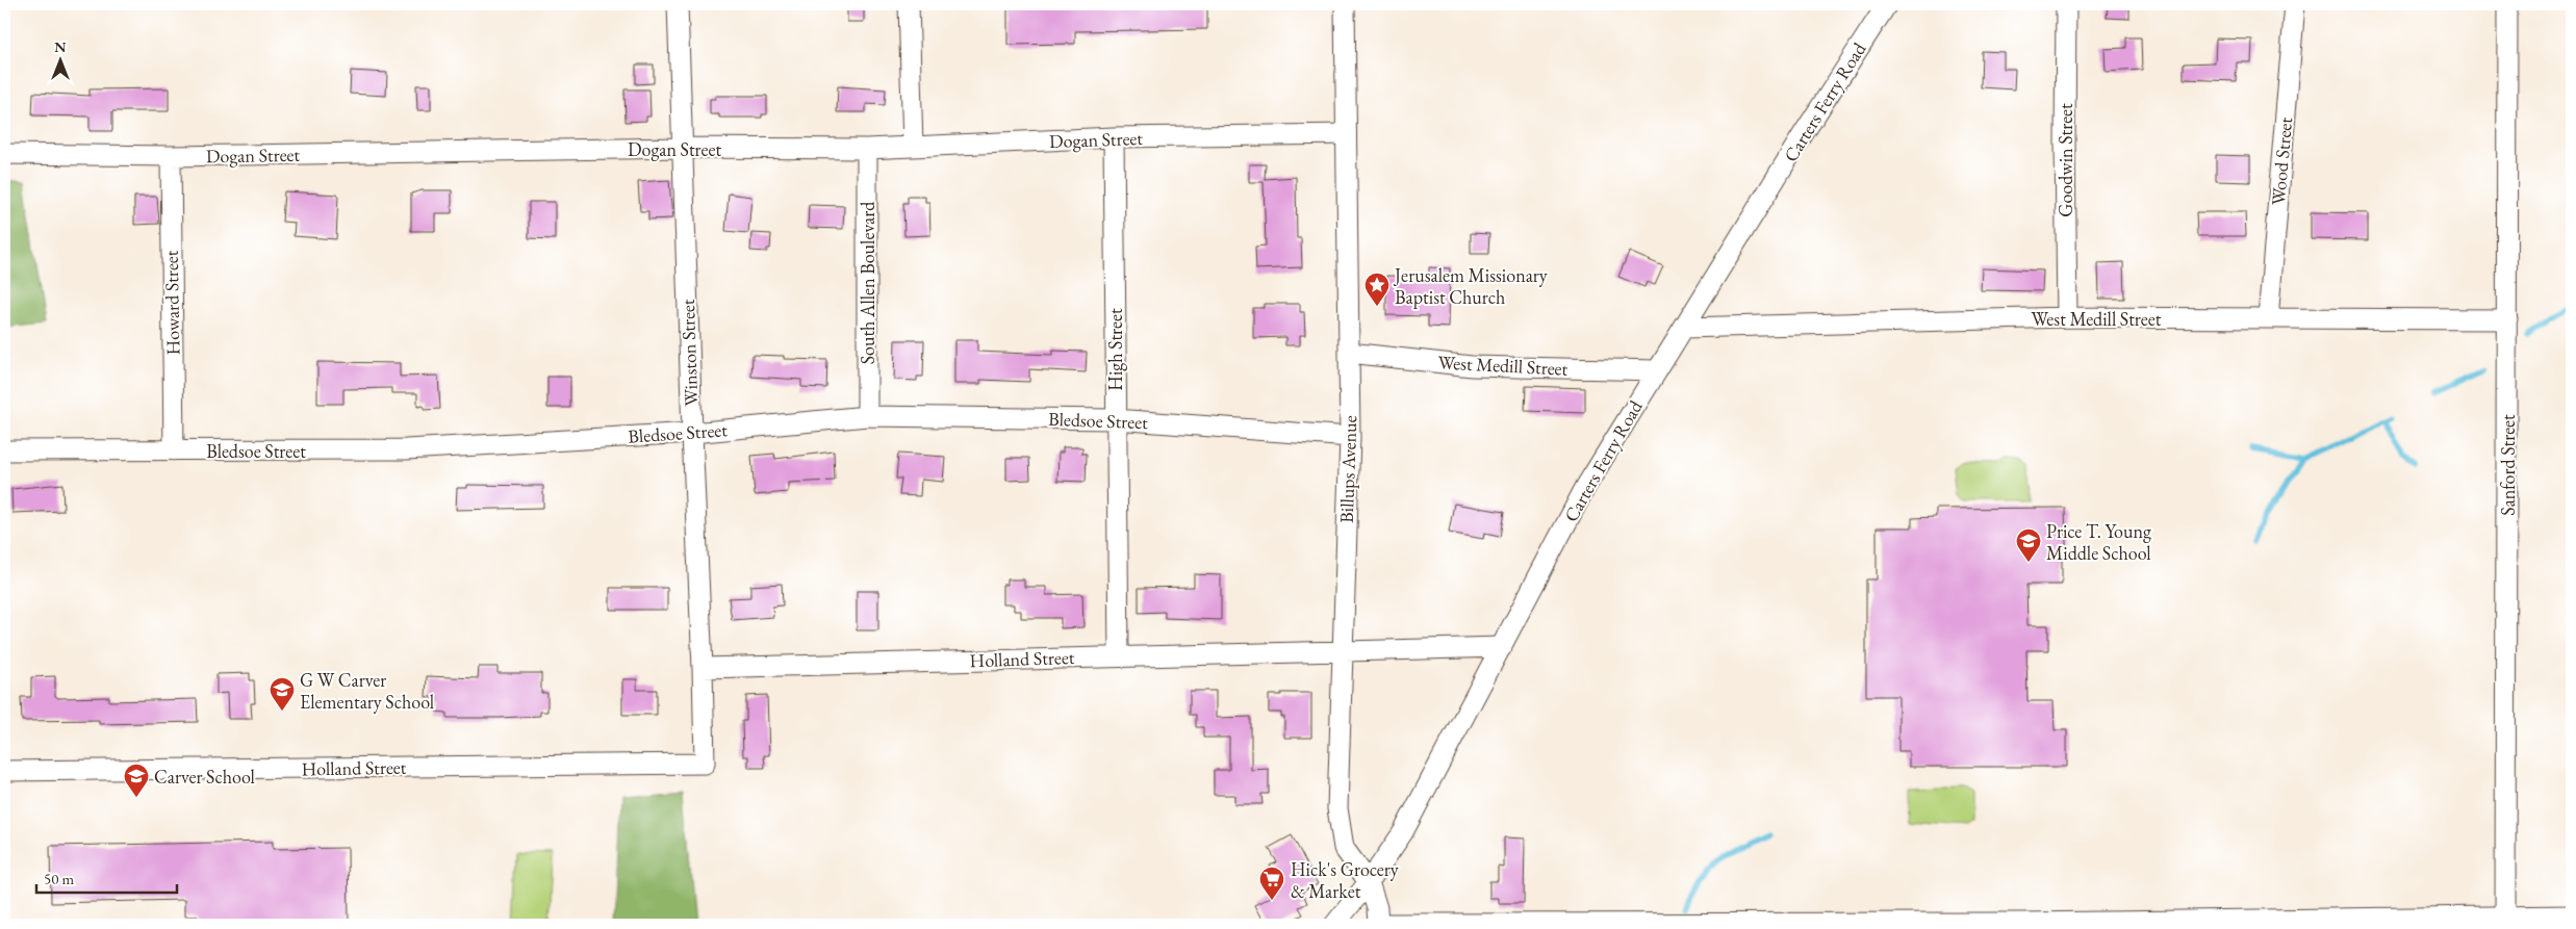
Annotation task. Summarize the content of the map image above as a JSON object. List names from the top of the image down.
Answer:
{
  "streets": {
    "street": [
      "Carters Ferry Road",
      "Dogan Street",
      "Goodwin Street",
      "Wood Street",
      "South Allen Boulevard",
      "Howard Street",
      "West Medill Street",
      "High Street",
      "Winston Street",
      "Bledsoe Street",
      "Sanford Street",
      "Billups Avenue",
      "Holland Street"
    ]
  },
  "crossings": [
    ["Carters Ferry Road", "West Medill Street"],
    ["Carters Ferry Road", "Billups Avenue"],
    ["Carters Ferry Road", "Holland Street"],
    ["Dogan Street", "South Allen Boulevard"],
    ["Dogan Street", "Howard Street"],
    ["Dogan Street", "High Street"],
    ["Dogan Street", "Winston Street"],
    ["Dogan Street", "Billups Avenue"],
    ["Goodwin Street", "West Medill Street"],
    ["Wood Street", "West Medill Street"],
    ["South Allen Boulevard", "Bledsoe Street"],
    ["Howard Street", "Bledsoe Street"],
    ["West Medill Street", "Sanford Street"],
    ["West Medill Street", "Billups Avenue"],
    ["High Street", "Bledsoe Street"],
    ["High Street", "Holland Street"],
    ["Winston Street", "Bledsoe Street"],
    ["Winston Street", "Holland Street"],
    ["Bledsoe Street", "Billups Avenue"],
    ["Billups Avenue", "Holland Street"]
  ],
  "places": {
    "place": ["Jerusalem Missionary Baptist Church"],
    "school or university": ["Price T. Young Middle School", "G W Carver Elementary School", "Carver School"],
    "supermarket": ["Hick's Grocery & Market"]
  },
  "scale_bar": "50 m",
  "north": "top"
}
